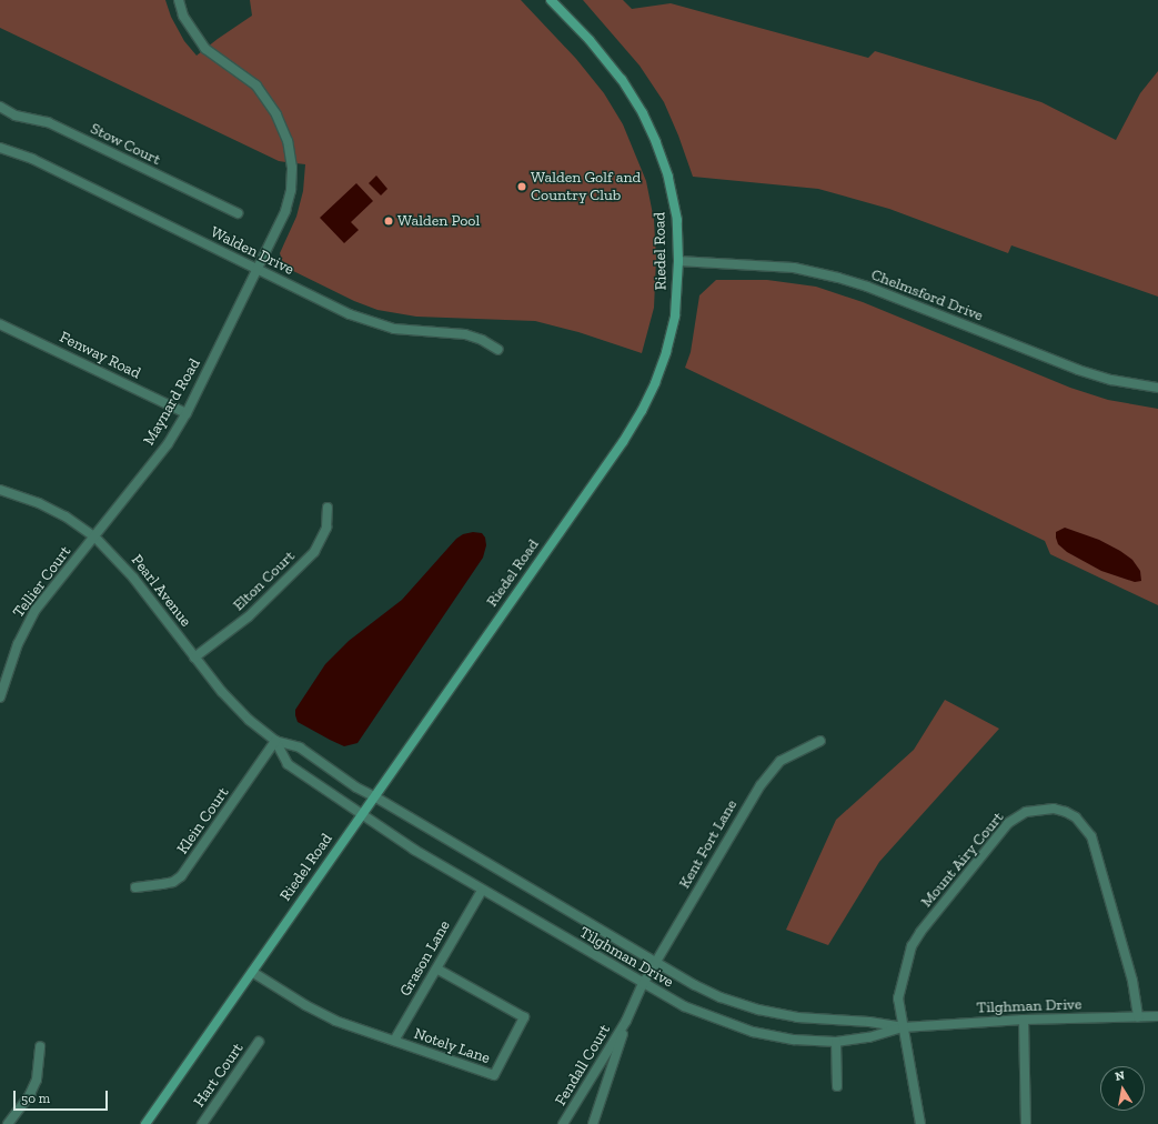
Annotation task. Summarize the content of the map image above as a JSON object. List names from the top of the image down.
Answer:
{
  "streets": {
    "street": [
      "Stow Court",
      "Walden Drive",
      "Riedel Road",
      "Chelmsford Drive",
      "Fenway Road",
      "Maynard Road",
      "Elton Court",
      "Tellier Court",
      "Pearl Avenue",
      "Klein Court",
      "Kent Fort Lane",
      "Mount Airy Court",
      "Tilghman Drive",
      "Grason Lane",
      "Notely Lane",
      "Fendall Court",
      "Hart Court"
    ]
  },
  "crossings": [
    ["Walden Drive", "Maynard Road"],
    ["Riedel Road", "Chelmsford Drive"],
    ["Riedel Road", "Pearl Avenue"],
    ["Riedel Road", "Tilghman Drive"],
    ["Riedel Road", "Notely Lane"],
    ["Fenway Road", "Maynard Road"],
    ["Maynard Road", "Tellier Court"],
    ["Maynard Road", "Pearl Avenue"],
    ["Elton Court", "Pearl Avenue"],
    ["Tellier Court", "Pearl Avenue"],
    ["Pearl Avenue", "Klein Court"],
    ["Pearl Avenue", "Tilghman Drive"],
    ["Kent Fort Lane", "Tilghman Drive"],
    ["Kent Fort Lane", "Fendall Court"],
    ["Mount Airy Court", "Tilghman Drive"],
    ["Tilghman Drive", "Grason Lane"],
    ["Tilghman Drive", "Fendall Court"],
    ["Grason Lane", "Notely Lane"]
  ],
  "places": ["Walden Golf and Country Club", "Walden Pool"],
  "scale_bar": "50 m",
  "north": "top"
}
